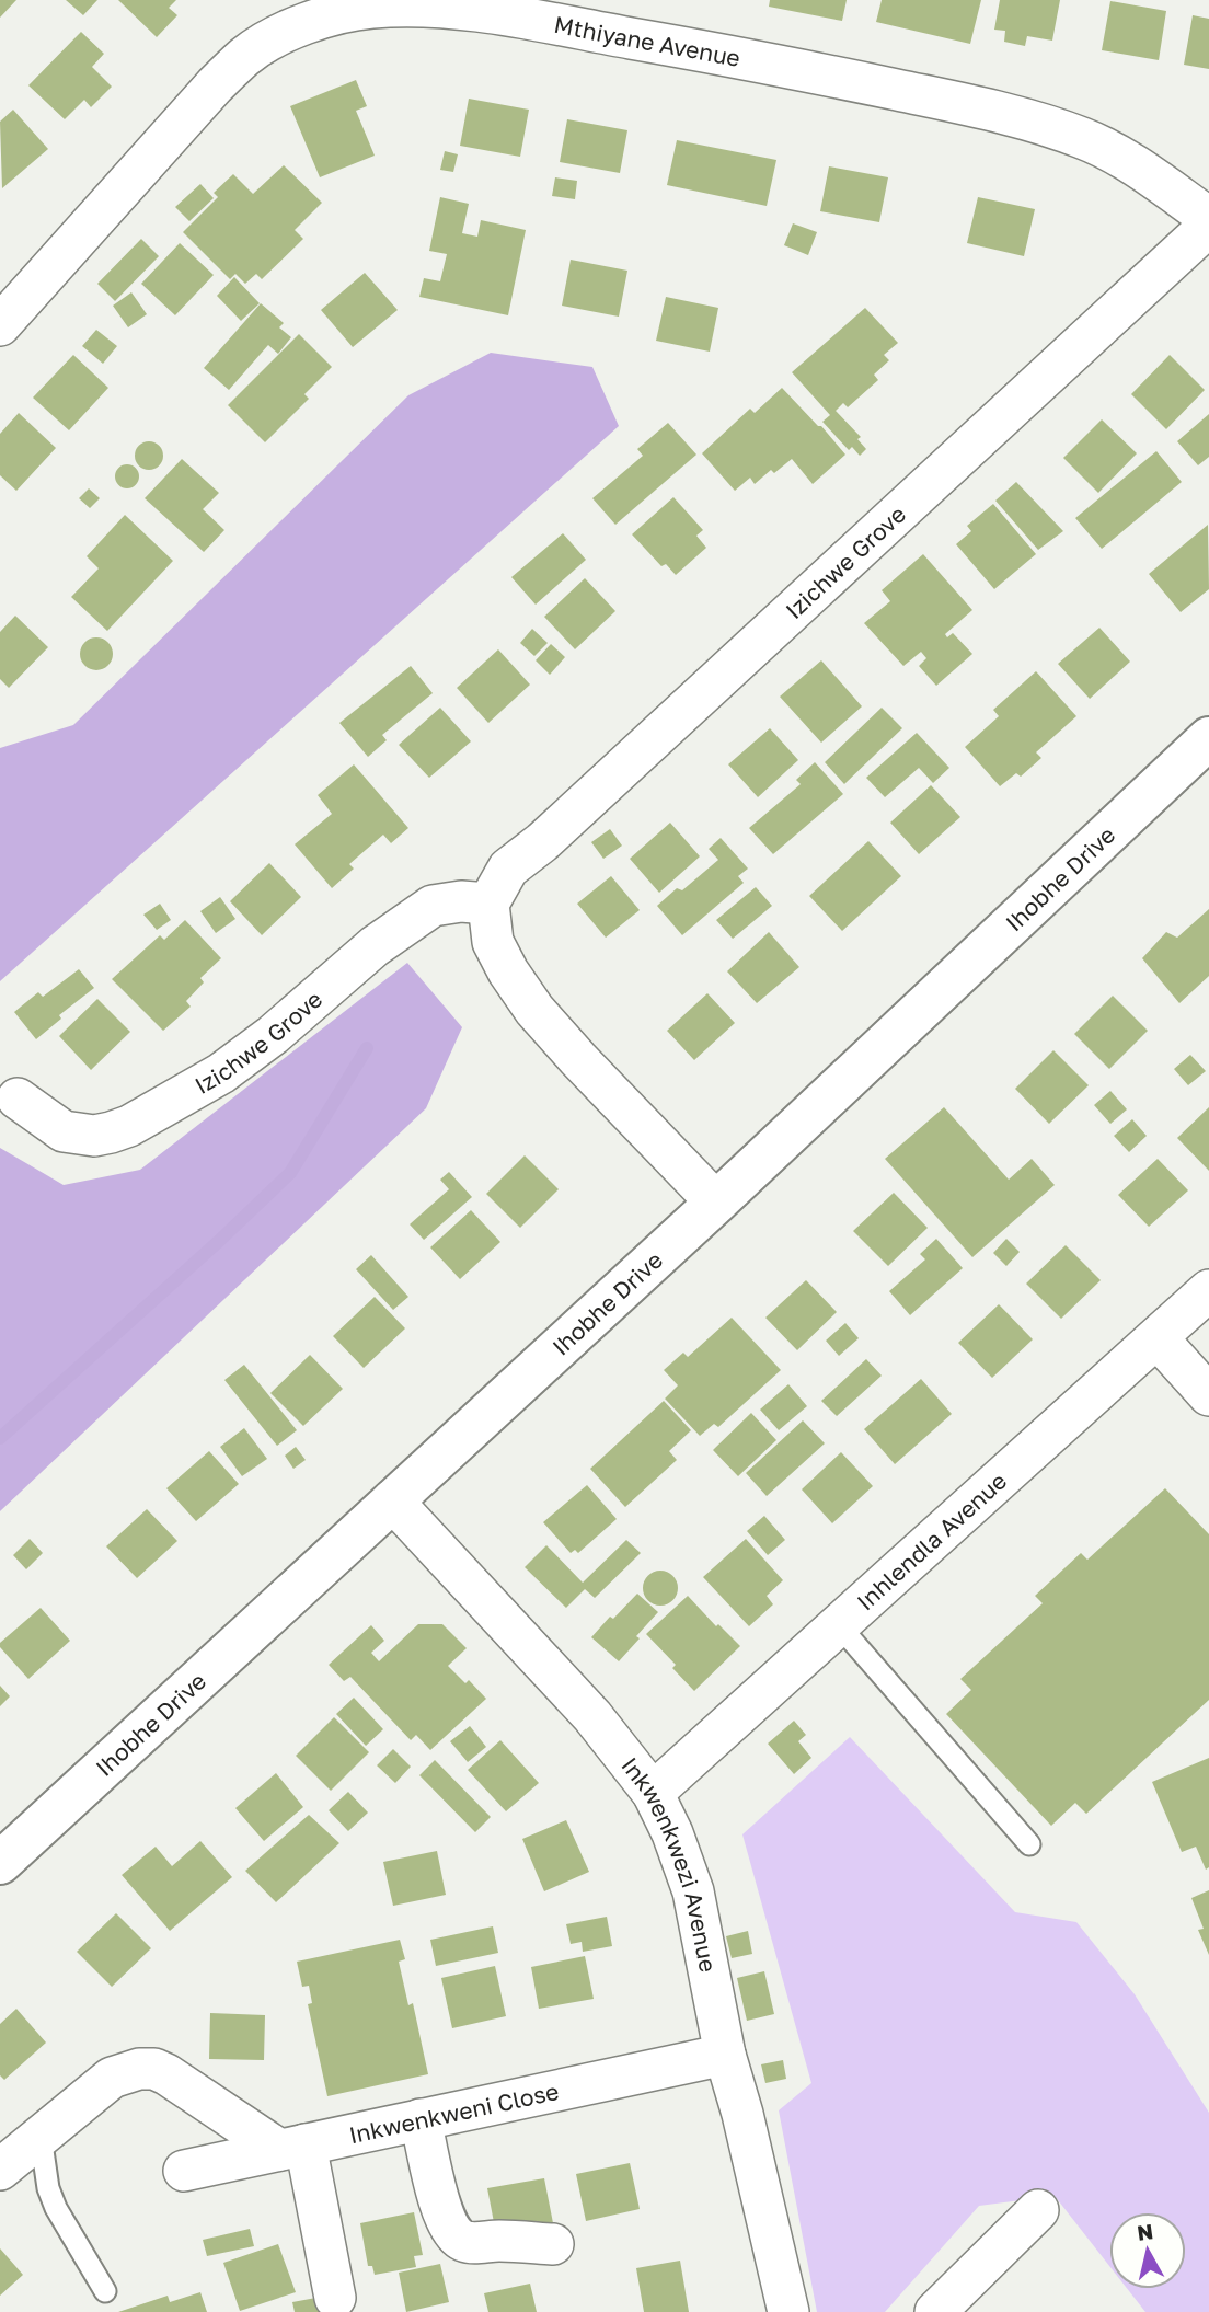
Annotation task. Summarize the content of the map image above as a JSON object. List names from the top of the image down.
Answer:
{
  "streets": {
    "street": [
      "Mthiyane Avenue",
      "Izichwe Grove",
      "Ihobhe Drive",
      "Inhlendla Avenue",
      "Inkwenkwezi Avenue",
      "Inkwenkweni Close"
    ]
  },
  "crossings": [
    ["Ihobhe Drive", "Inkwenkwezi Avenue"],
    ["Inhlendla Avenue", "Inkwenkwezi Avenue"],
    ["Inkwenkwezi Avenue", "Inkwenkweni Close"]
  ],
  "north": "top"
}
